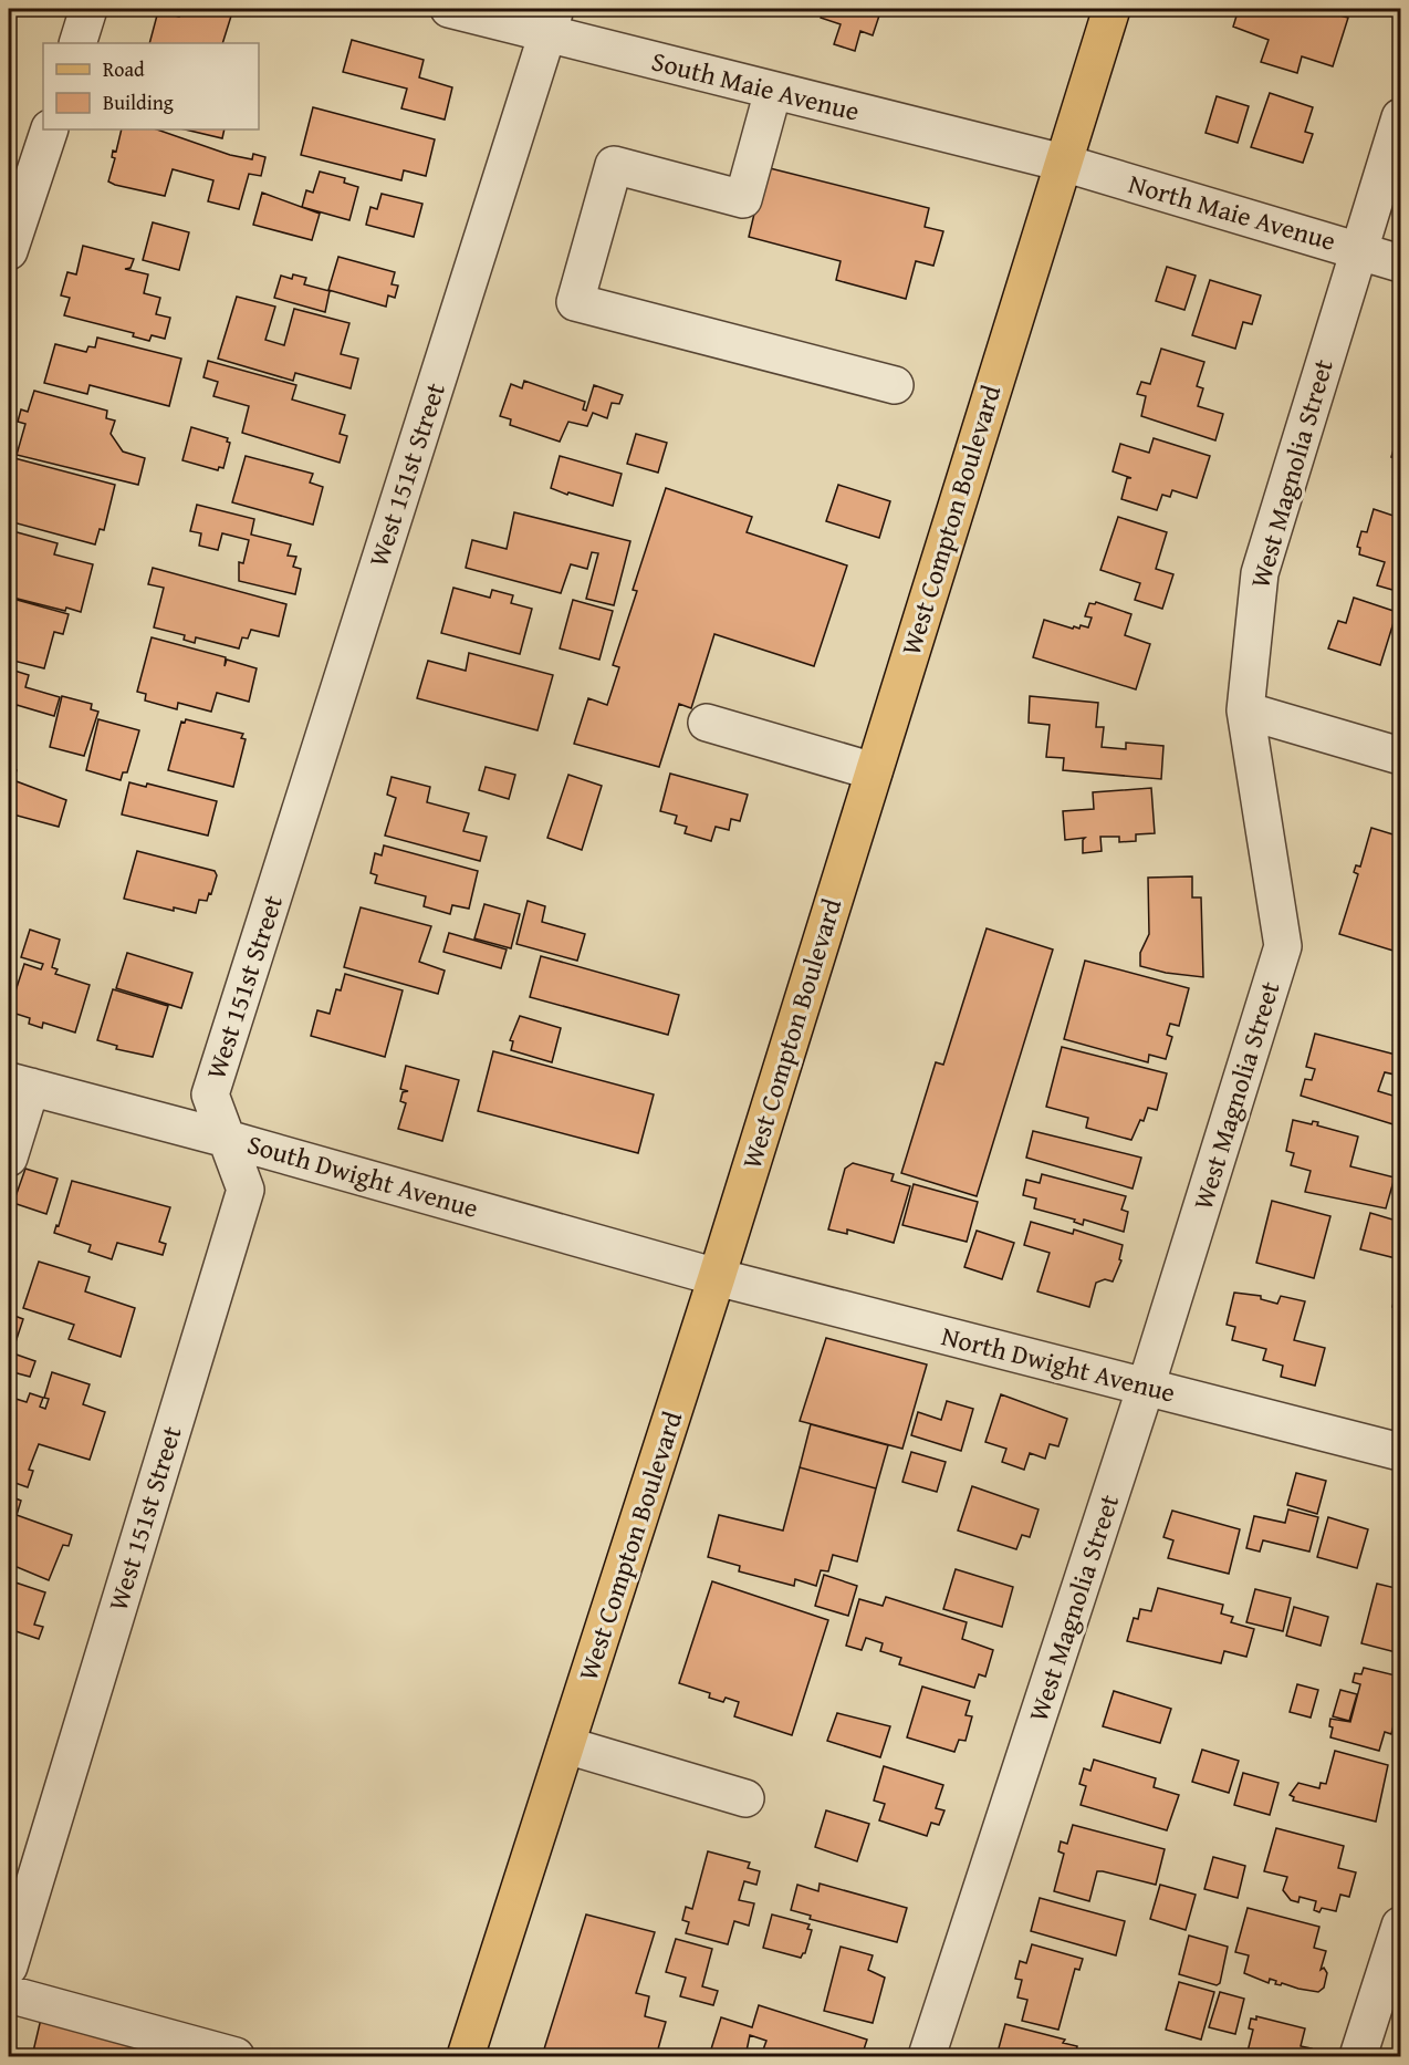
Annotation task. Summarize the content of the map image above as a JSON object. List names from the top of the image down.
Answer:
{
  "streets": {
    "main road": ["West Compton Boulevard"],
    "street": [
      "South Maie Avenue",
      "North Maie Avenue",
      "West Magnolia Street",
      "West 151st Street",
      "South Dwight Avenue",
      "North Dwight Avenue"
    ]
  },
  "crossings": [
    ["South Maie Avenue", "North Maie Avenue"],
    ["South Maie Avenue", "West 151st Street"],
    ["South Maie Avenue", "West Compton Boulevard"],
    ["North Maie Avenue", "West Magnolia Street"],
    ["North Maie Avenue", "West Compton Boulevard"],
    ["West Magnolia Street", "North Dwight Avenue"],
    ["West 151st Street", "South Dwight Avenue"],
    ["West Compton Boulevard", "South Dwight Avenue"],
    ["West Compton Boulevard", "North Dwight Avenue"],
    ["South Dwight Avenue", "North Dwight Avenue"]
  ],
  "legend": ["Road", "Building"]
}
